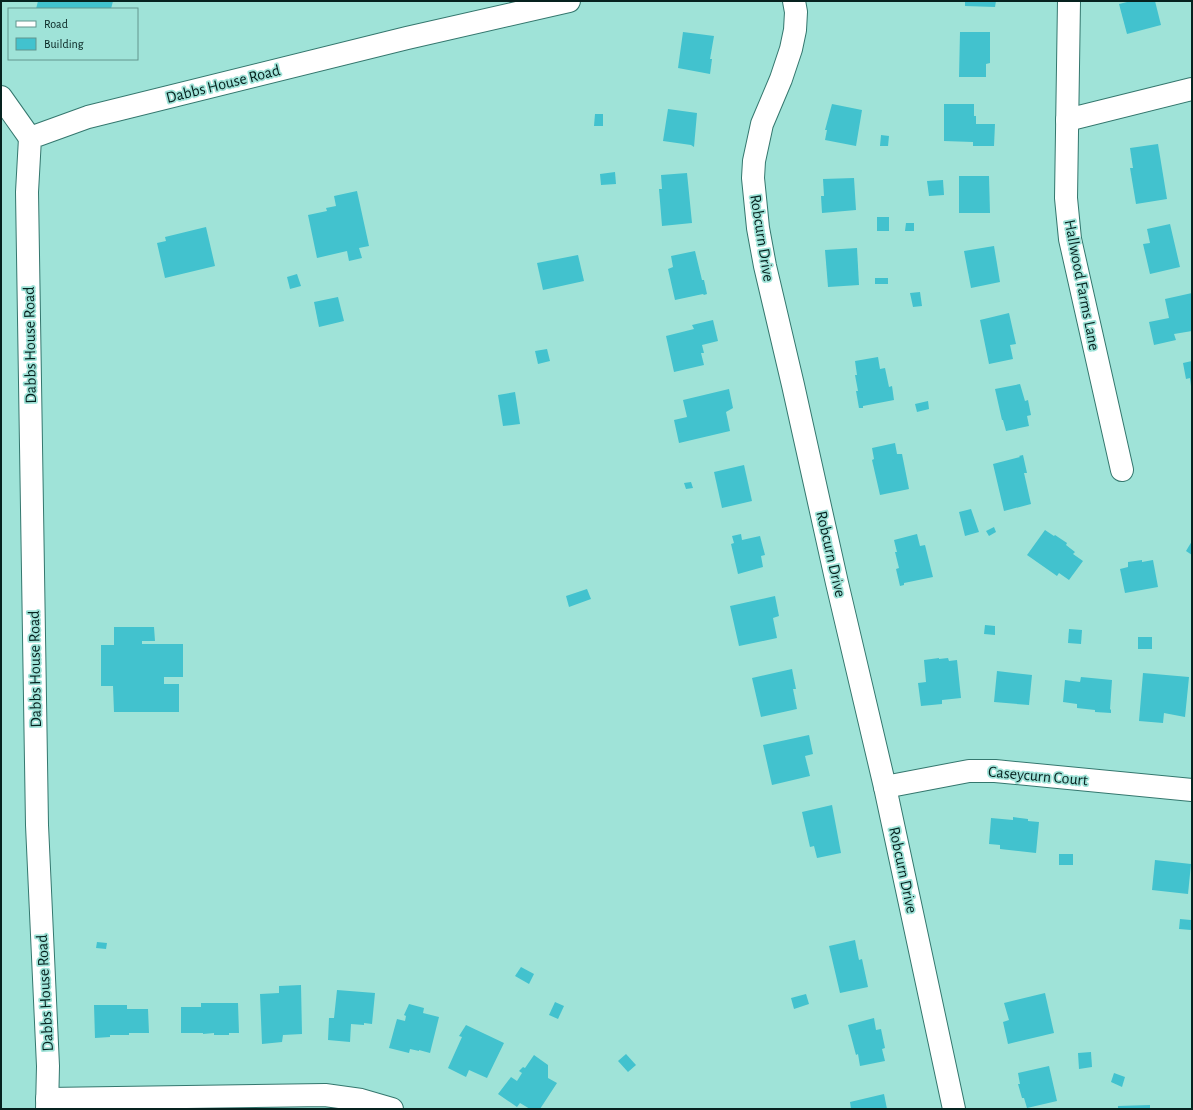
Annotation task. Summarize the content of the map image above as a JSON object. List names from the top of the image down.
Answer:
{
  "streets": {
    "street": [
      "Dabbs House Road",
      "Robcurn Drive",
      "Hallwood Farms Lane",
      "Caseycurn Court"
    ]
  },
  "crossings": [
    ["Robcurn Drive", "Caseycurn Court"]
  ],
  "legend": ["Road", "Building"]
}
